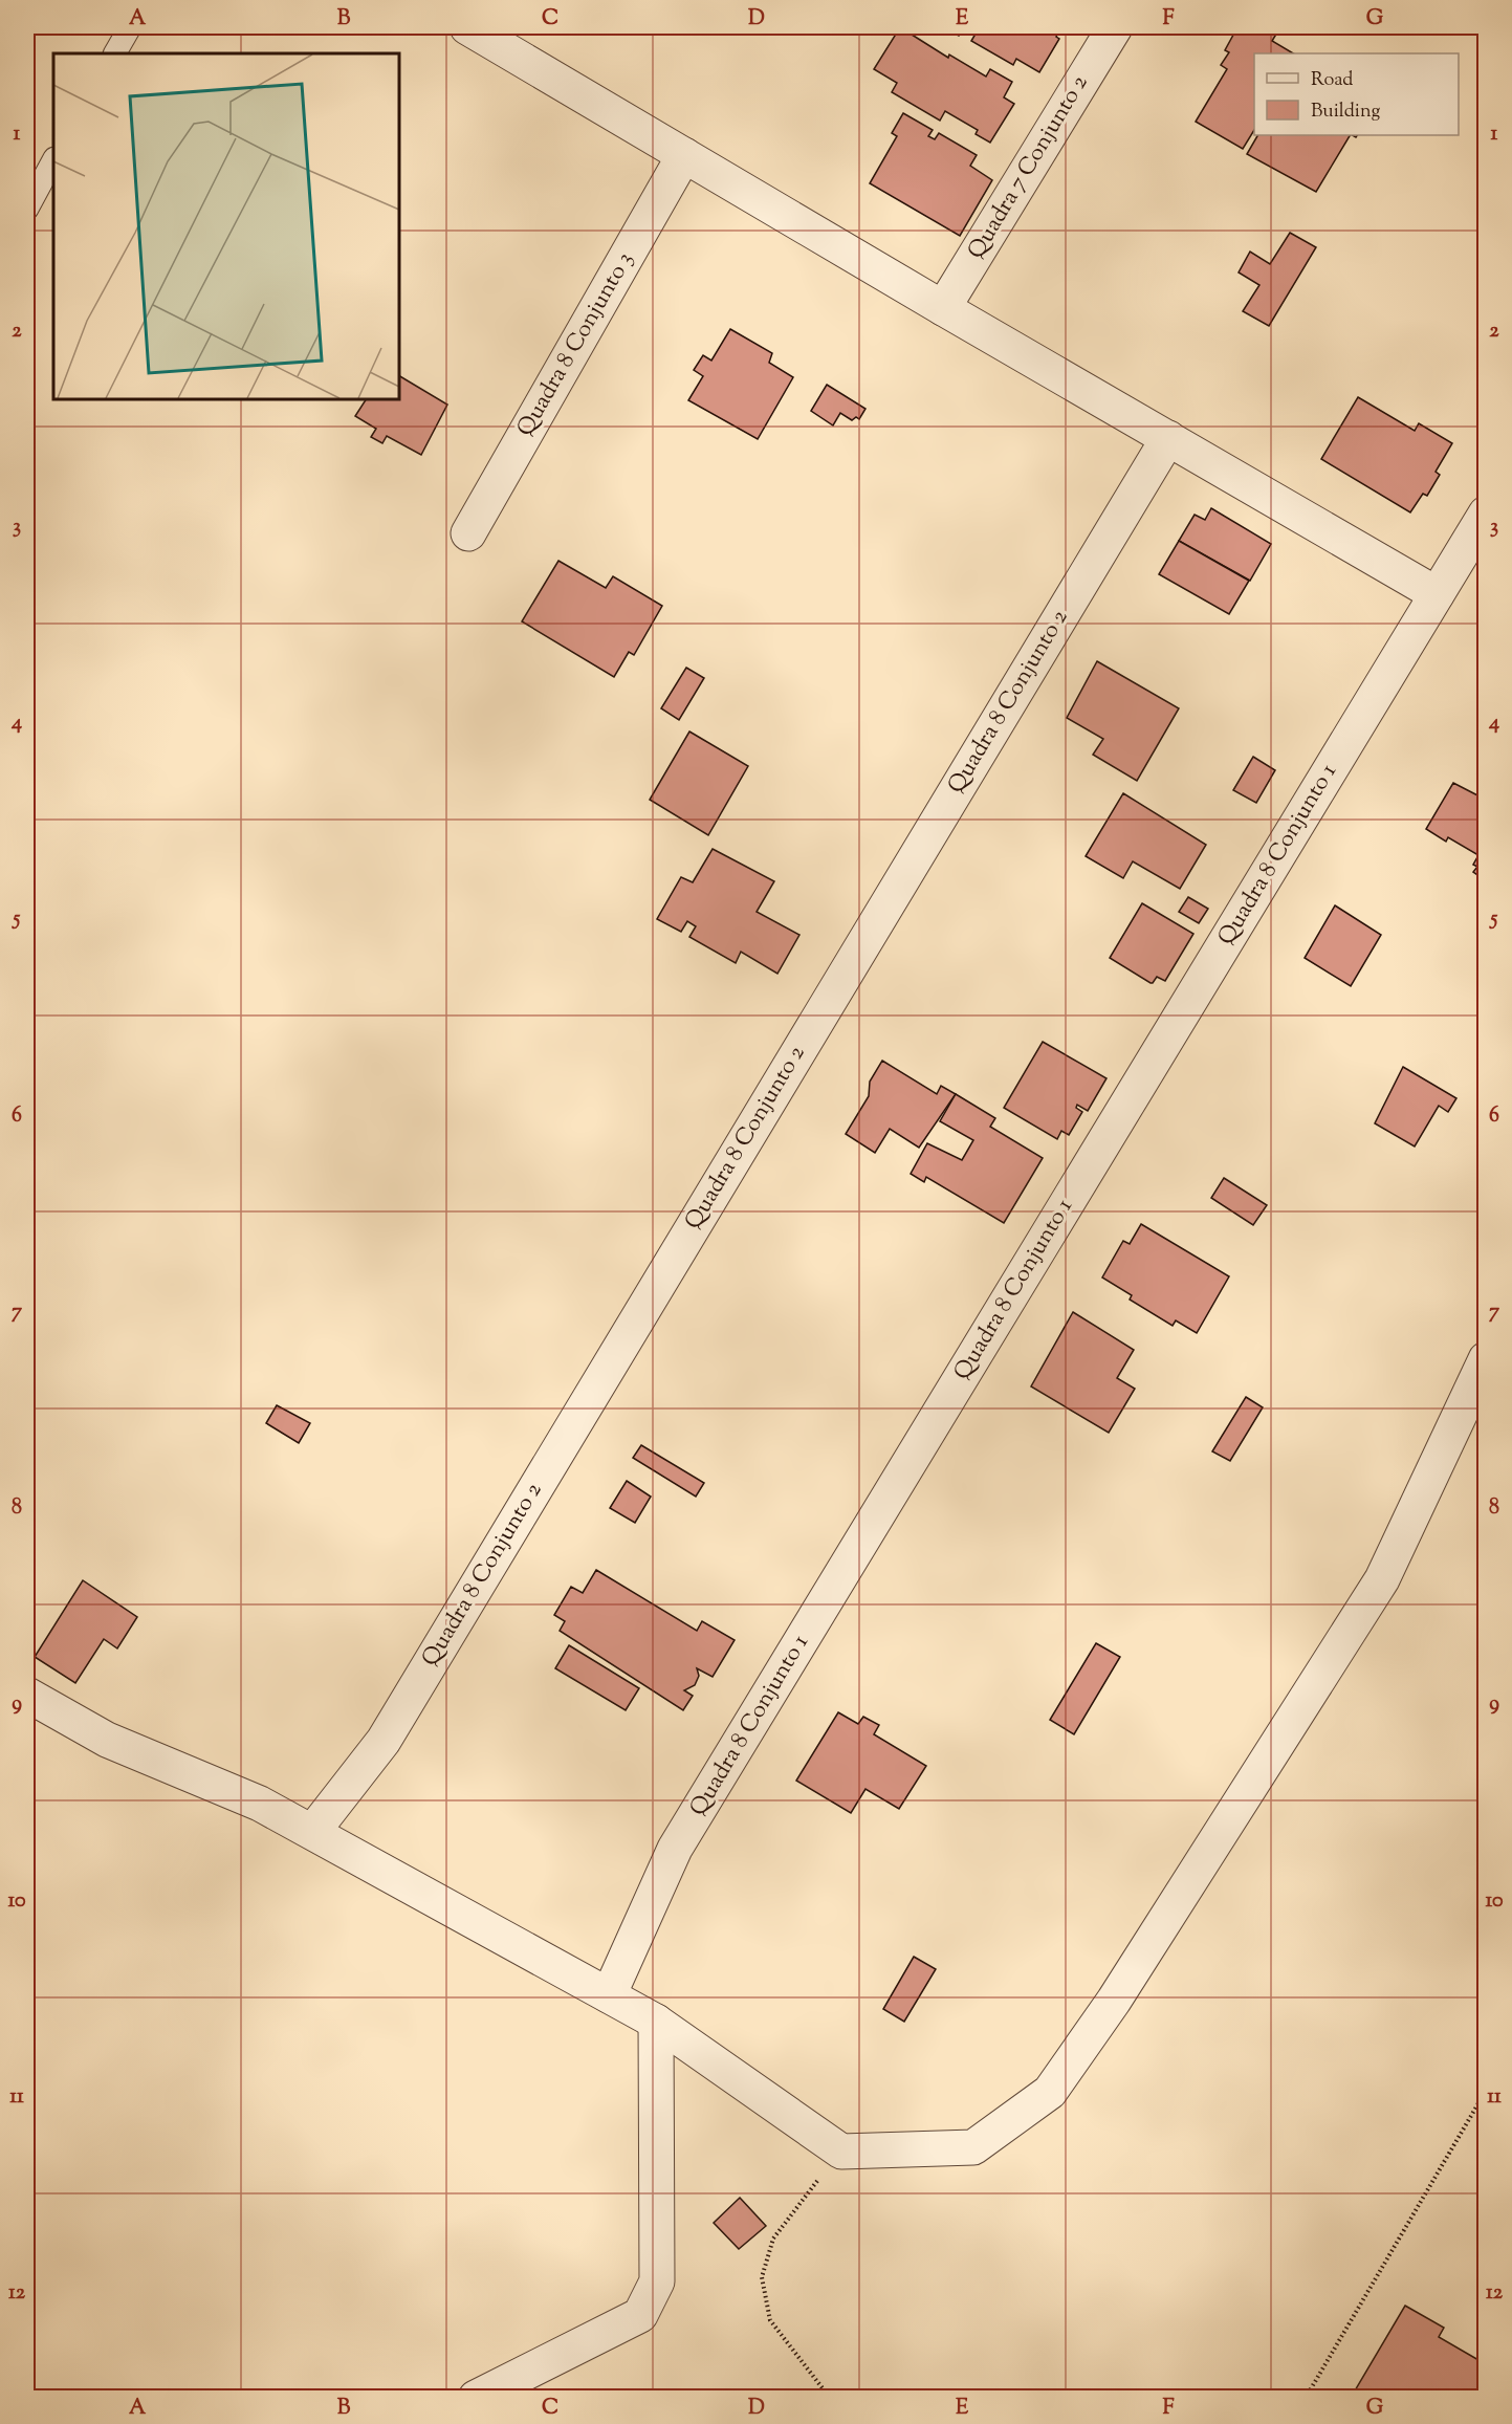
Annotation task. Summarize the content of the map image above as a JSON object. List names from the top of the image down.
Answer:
{
  "streets": {
    "street": [
      "Quadra 7 Conjunto 2",
      "Quadra 8 Conjunto 3",
      "Quadra 8 Conjunto 2",
      "Quadra 8 Conjunto 1"
    ]
  },
  "legend": ["Road", "Building"],
  "grid": {
    "columns": [
      "A",
      "B",
      "C",
      "D",
      "E",
      "F",
      "G"
    ],
    "rows": [
      "1",
      "2",
      "3",
      "4",
      "5",
      "6",
      "7",
      "8",
      "9",
      "10",
      "11",
      "12"
    ]
  }
}
